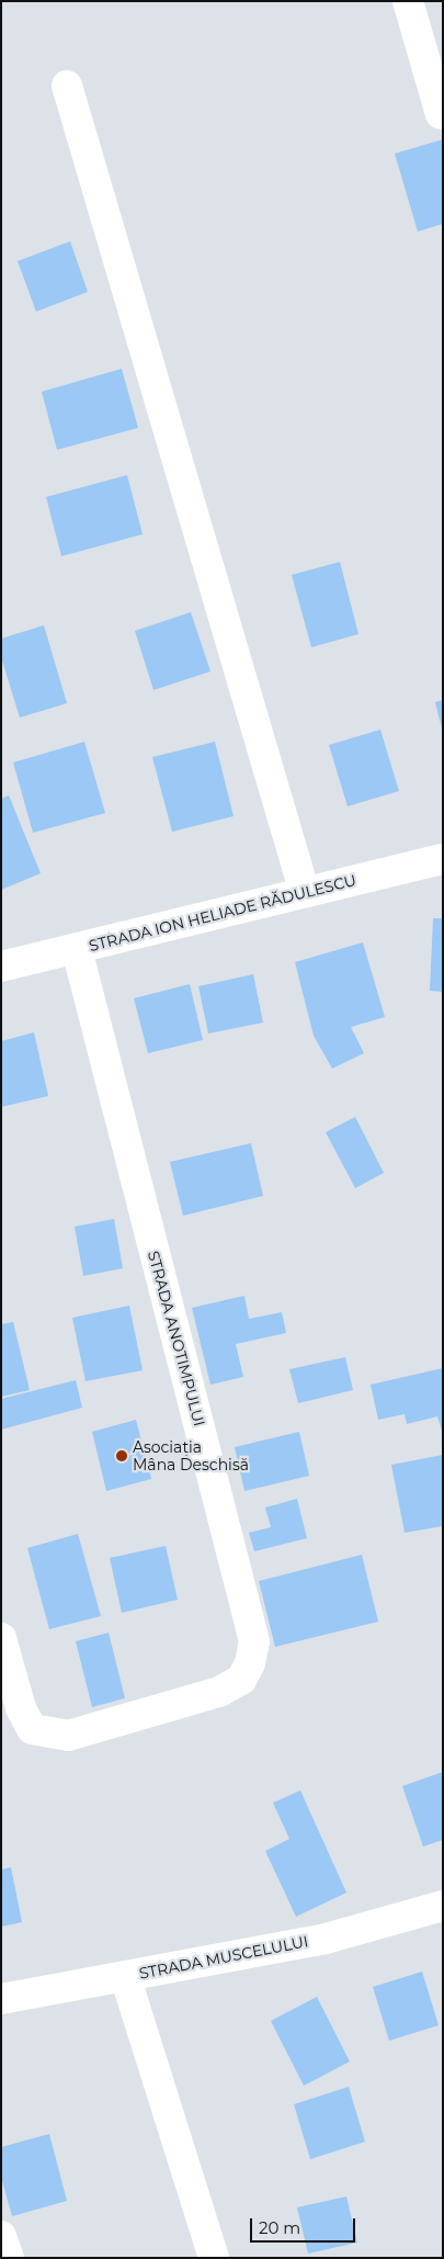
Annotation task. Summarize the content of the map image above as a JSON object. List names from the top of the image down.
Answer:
{
  "streets": {
    "street": ["STRADA ION HELIADE RĂDULESCU", "STRADA ANOTIMPULUI", "STRADA MUSCELULUI"]
  },
  "crossings": [
    ["STRADA ION HELIADE RĂDULESCU", "STRADA ANOTIMPULUI"]
  ],
  "places": ["Asociația Mâna Deschisă"],
  "scale_bar": "20 m"
}
